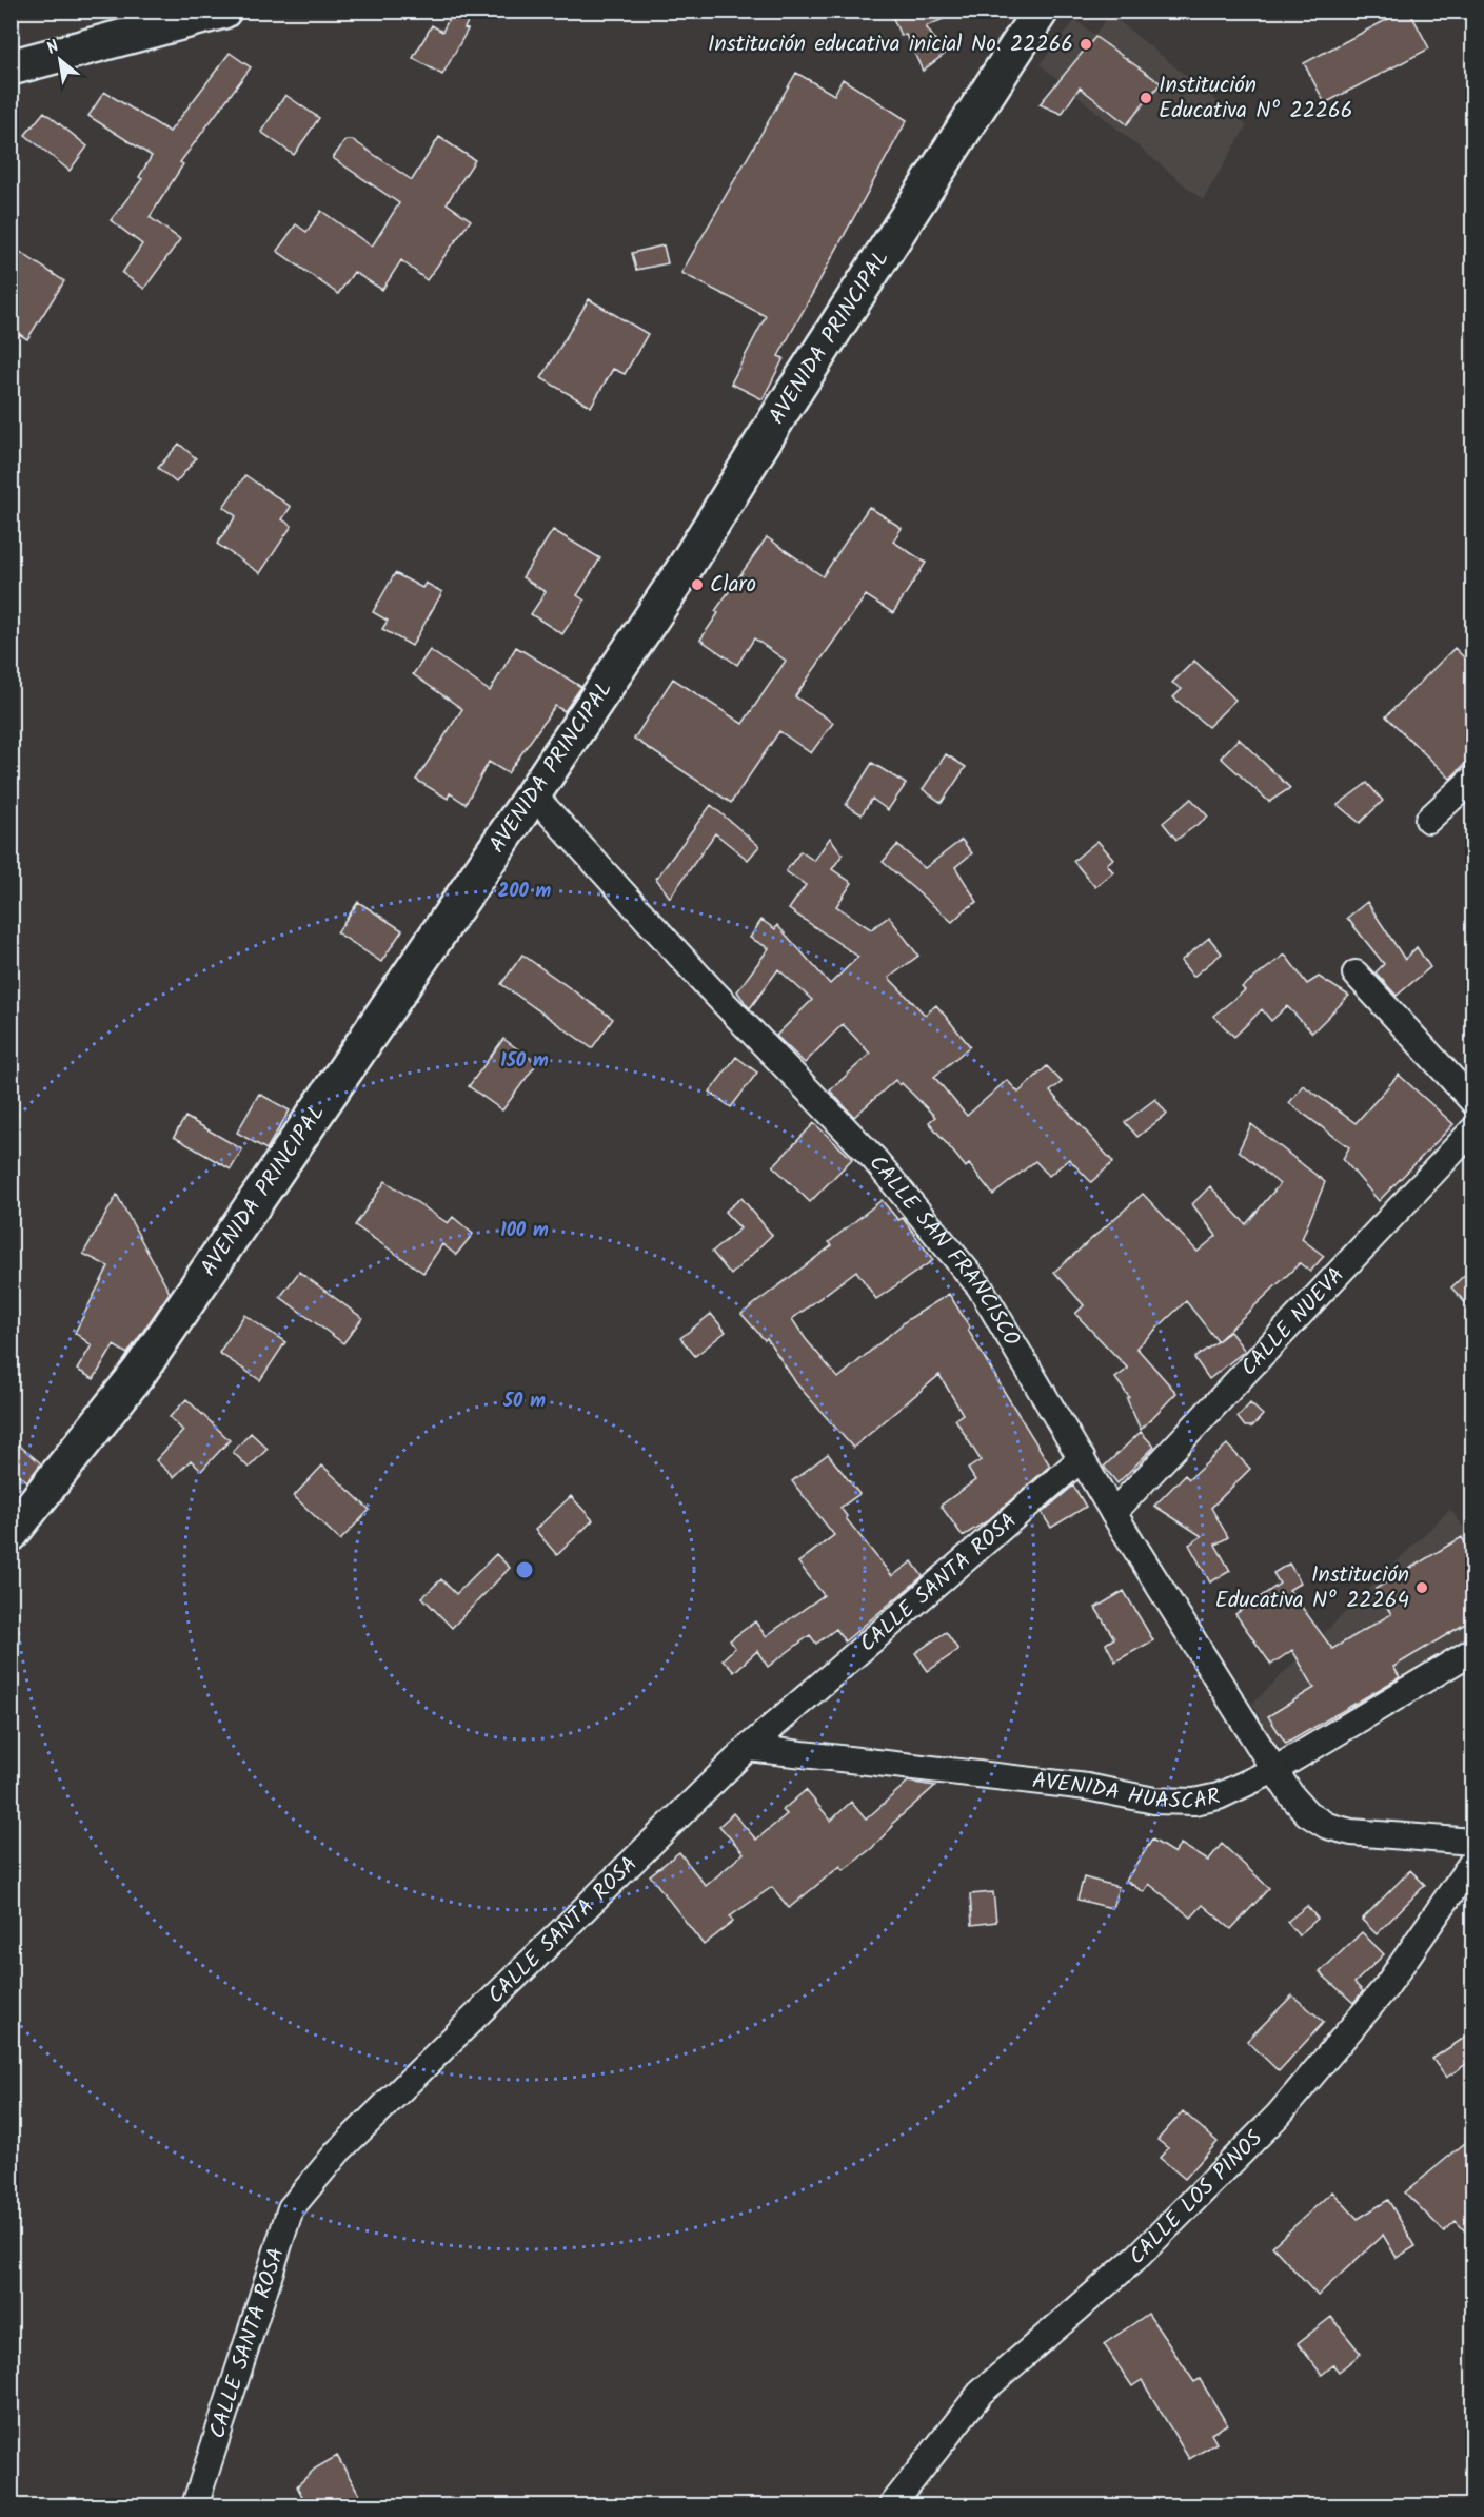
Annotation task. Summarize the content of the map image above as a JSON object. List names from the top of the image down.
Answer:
{
  "streets": {
    "main road": ["AVENIDA PRINCIPAL"],
    "street": [
      "CALLE SAN FRANCISCO",
      "CALLE NUEVA",
      "CALLE SANTA ROSA",
      "AVENIDA HUASCAR",
      "CALLE LOS PINOS"
    ]
  },
  "crossings": [
    ["AVENIDA PRINCIPAL", "CALLE SAN FRANCISCO"],
    ["CALLE SAN FRANCISCO", "CALLE NUEVA"],
    ["CALLE SAN FRANCISCO", "CALLE SANTA ROSA"],
    ["CALLE SAN FRANCISCO", "AVENIDA HUASCAR"],
    ["CALLE SANTA ROSA", "AVENIDA HUASCAR"]
  ],
  "places": [
    "Institución educativa inicial No. 22266",
    "Institución Educativa Nº 22266",
    "Claro",
    "Institución Educativa Nº 22264"
  ],
  "north": "top left",
  "rings": [
    "200 m",
    "150 m",
    "100 m",
    "50 m"
  ]
}
